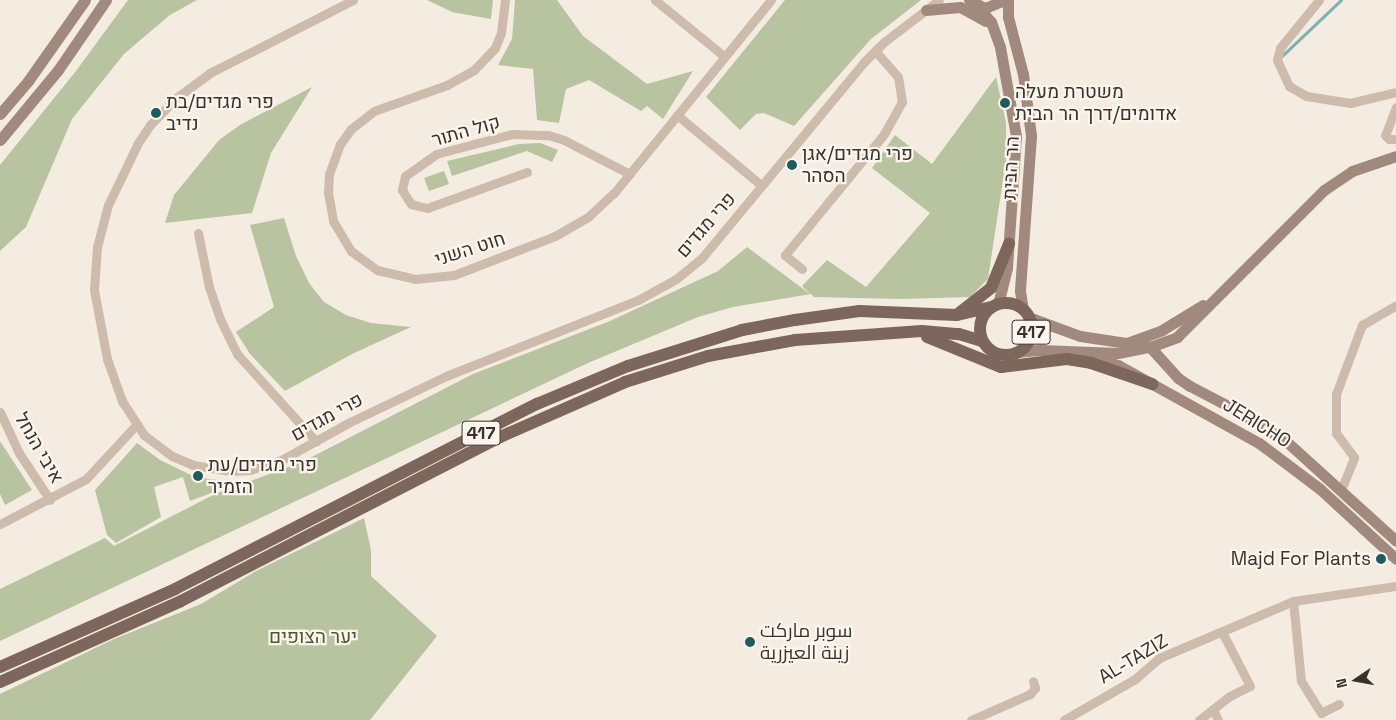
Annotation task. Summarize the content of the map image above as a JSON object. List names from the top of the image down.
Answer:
{
  "streets": {
    "main road": ["הר הבית", "417", "JERICHO"],
    "street": [
      "קול התור",
      "פרי מגדים",
      "חוט השני",
      "איבי הנחל",
      "AL-TAZIZ"
    ]
  },
  "crossings": [
    ["קול התור", "חוט השני"],
    ["הר הבית", "417"]
  ],
  "parks": ["יער הצופים"],
  "places": [
    "משטרת מעלה אדומים/דרך הר הבית",
    "פרי מגדים/בת נדיב",
    "פרי מגדים/אגן הסהר",
    "פרי מגדים/עת הזמיר",
    "Majd For Plants",
    "سوبر ماركت زينة العيزرية"
  ],
  "north": "left"
}
